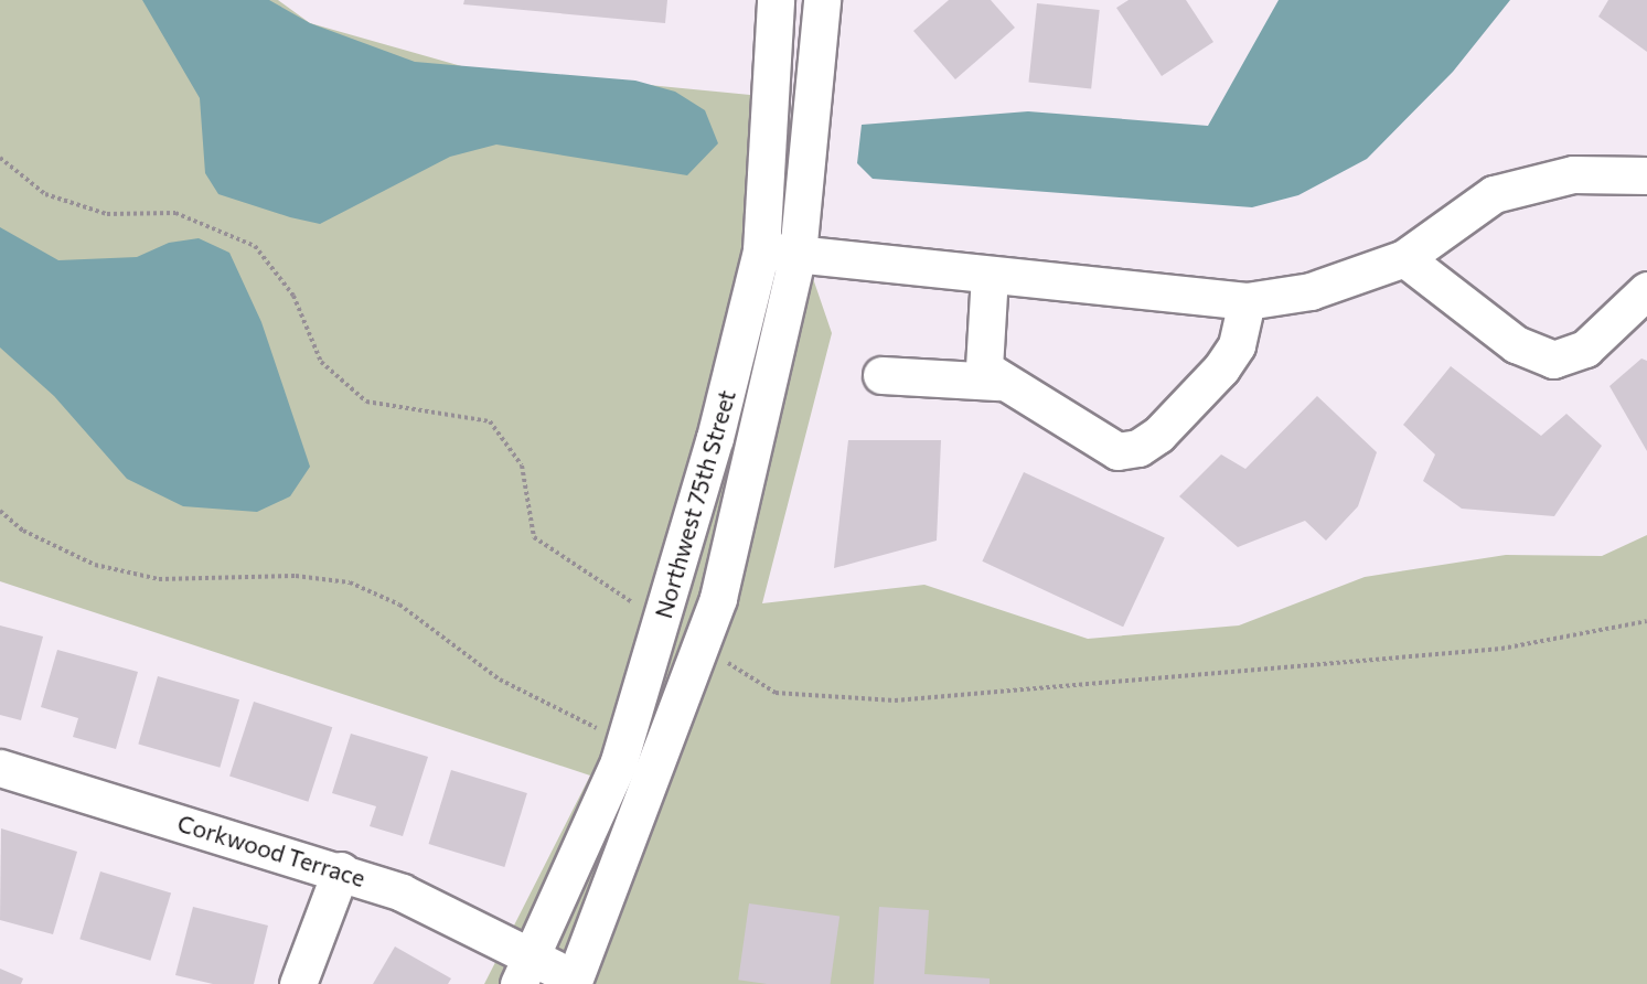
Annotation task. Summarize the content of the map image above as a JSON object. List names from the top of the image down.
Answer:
{
  "streets": {
    "street": ["Northwest 75th Street", "Corkwood Terrace"]
  },
  "crossings": [
    ["Northwest 75th Street", "Corkwood Terrace"]
  ]
}
